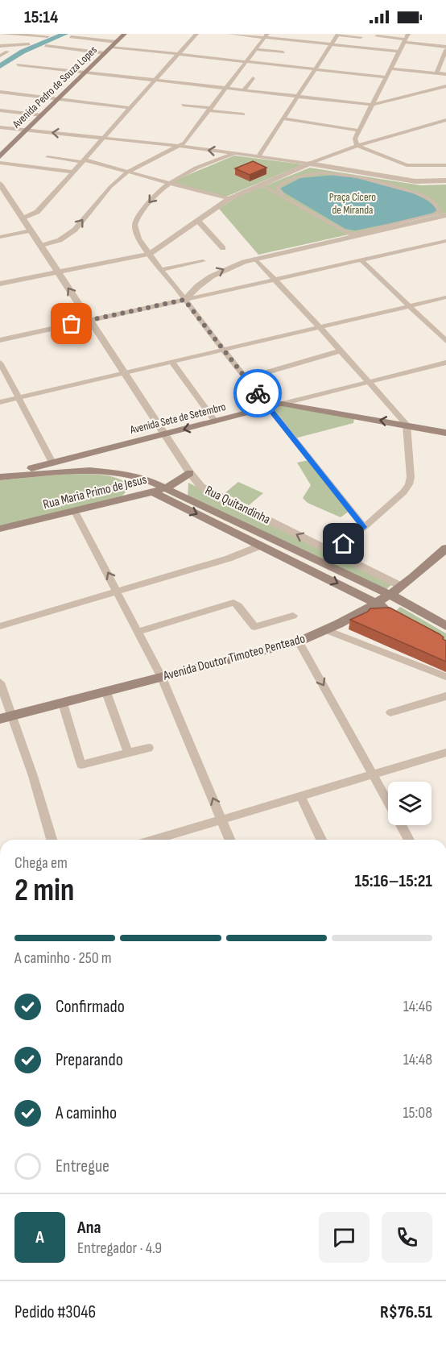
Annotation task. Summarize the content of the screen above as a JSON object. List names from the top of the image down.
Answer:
{
  "streets": {
    "main road": [
      "Avenida Pedro de Souza Lopes",
      "Avenida Sete de Setembro",
      "Rua Maria Primo de Jesus",
      "Rua Quitandinha",
      "Avenida Doutor Timoteo Penteado"
    ]
  },
  "crossings": [
    ["Avenida Sete de Setembro", "Rua Quitandinha"],
    ["Rua Maria Primo de Jesus", "Rua Quitandinha"],
    ["Rua Quitandinha", "Avenida Doutor Timoteo Penteado"]
  ],
  "parks": ["Praça Cícero de Miranda"],
  "page": {
    "status": "15:14",
    "heading": ["2 min", "Chega em", "15:16–15:21"],
    "panel": [
      "Ana",
      "Entregador · 4.9",
      "Pedido #3046",
      "R$76.51"
    ],
    "bar": "A caminho · 250 m",
    "list": [
      ["Confirmado", "14:46"],
      ["Preparando", "14:48"],
      ["A caminho", "15:08"],
      "Entregue"
    ],
    "round": "A"
  }
}
